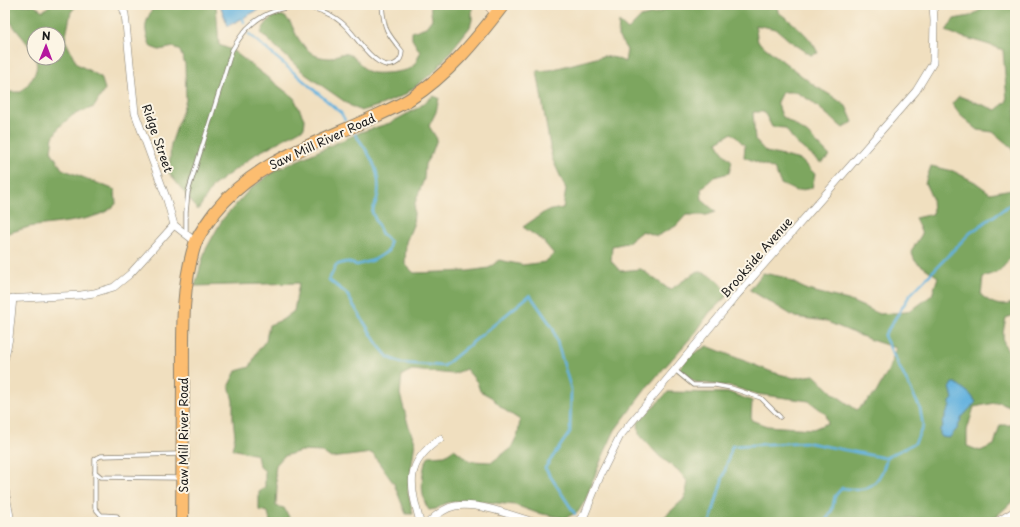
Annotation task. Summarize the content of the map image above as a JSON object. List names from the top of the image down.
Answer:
{
  "streets": {
    "highway": ["Saw Mill River Road"],
    "street": ["Ridge Street", "Brookside Avenue"]
  },
  "north": "top"
}
